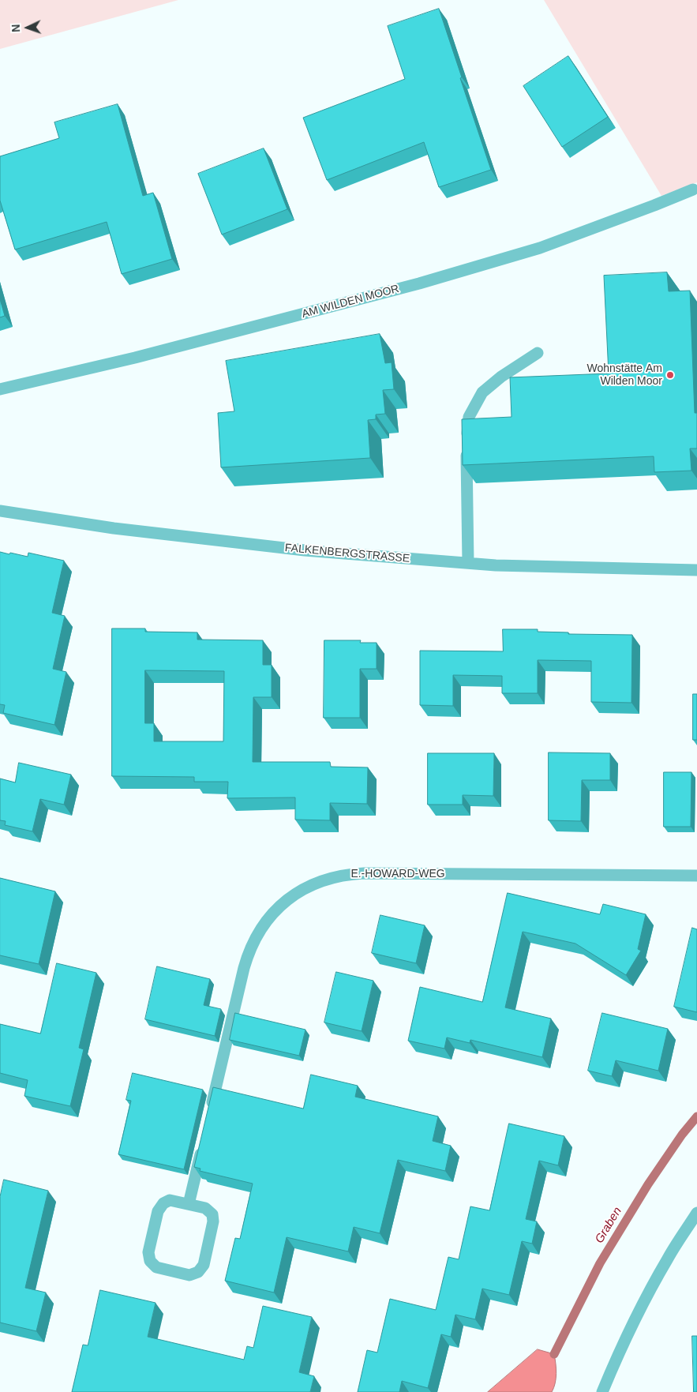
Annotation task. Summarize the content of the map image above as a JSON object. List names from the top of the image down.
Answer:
{
  "streets": {
    "street": ["AM WILDEN MOOR", "FALKENBERGSTRASSE", "E.-HOWARD-WEG"]
  },
  "water": ["Graben"],
  "places": ["Wohnstätte Am Wilden Moor"],
  "north": "left"
}
